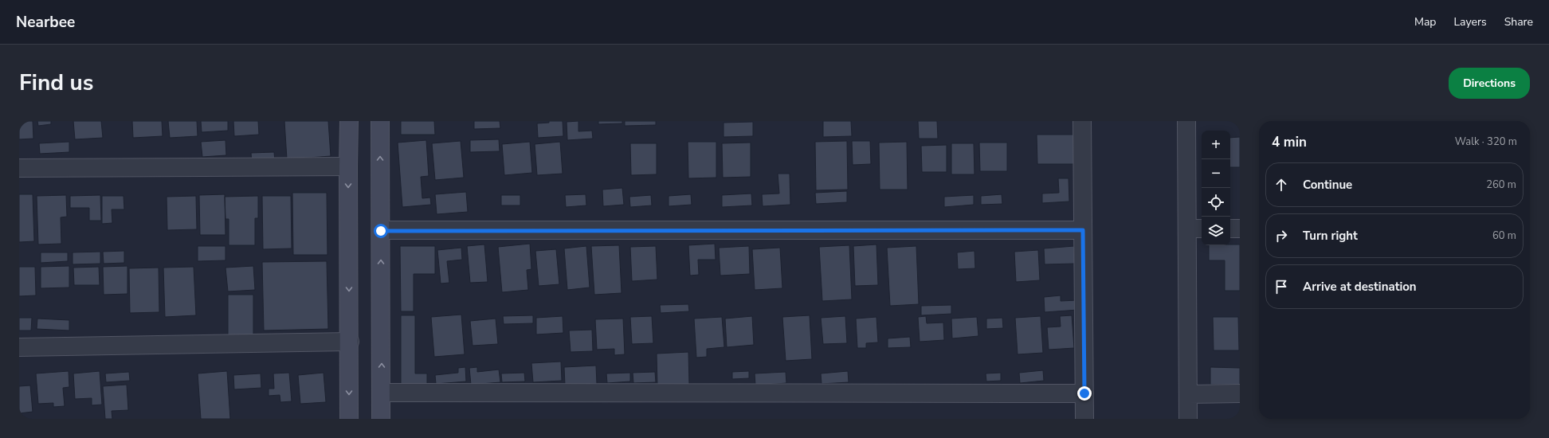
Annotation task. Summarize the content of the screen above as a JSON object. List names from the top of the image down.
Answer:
{
  "page": {
    "header": "Nearbee",
    "nav": ["Map", "Layers", "Share"],
    "title": "Find us",
    "buttons": "Directions",
    "heading": ["4 min", "Walk · 320 m"],
    "map_buttons": ["+", "−"],
    "list": [
      ["Continue", "260 m"],
      ["Turn right", "60 m"],
      "Arrive at destination"
    ]
  }
}
